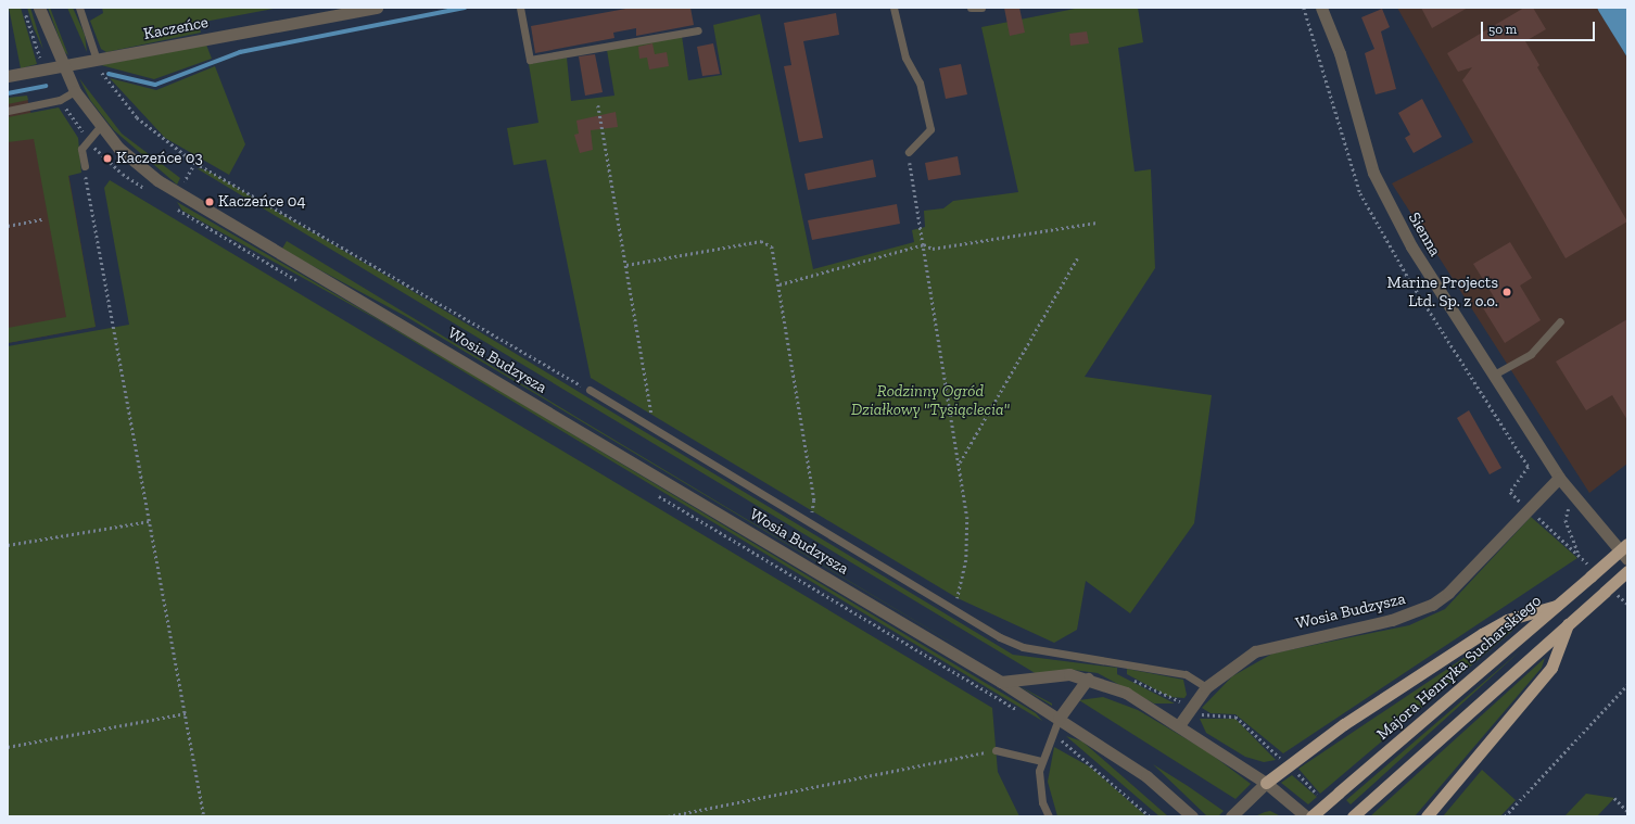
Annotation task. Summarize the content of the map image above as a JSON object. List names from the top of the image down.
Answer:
{
  "streets": {
    "highway": ["Majora Henryka Sucharskiego"],
    "street": ["Kaczeńce", "Sienna", "Wosia Budzysza"]
  },
  "crossings": [
    ["Kaczeńce", "Wosia Budzysza"],
    ["Sienna", "Wosia Budzysza"]
  ],
  "parks": ["Rodzinny Ogród Działkowy \"Tysiąclecia\""],
  "places": ["Kaczeńce 03", "Kaczeńce 04", "Marine Projects Ltd. Sp. z o.o."],
  "scale_bar": "50 m"
}
